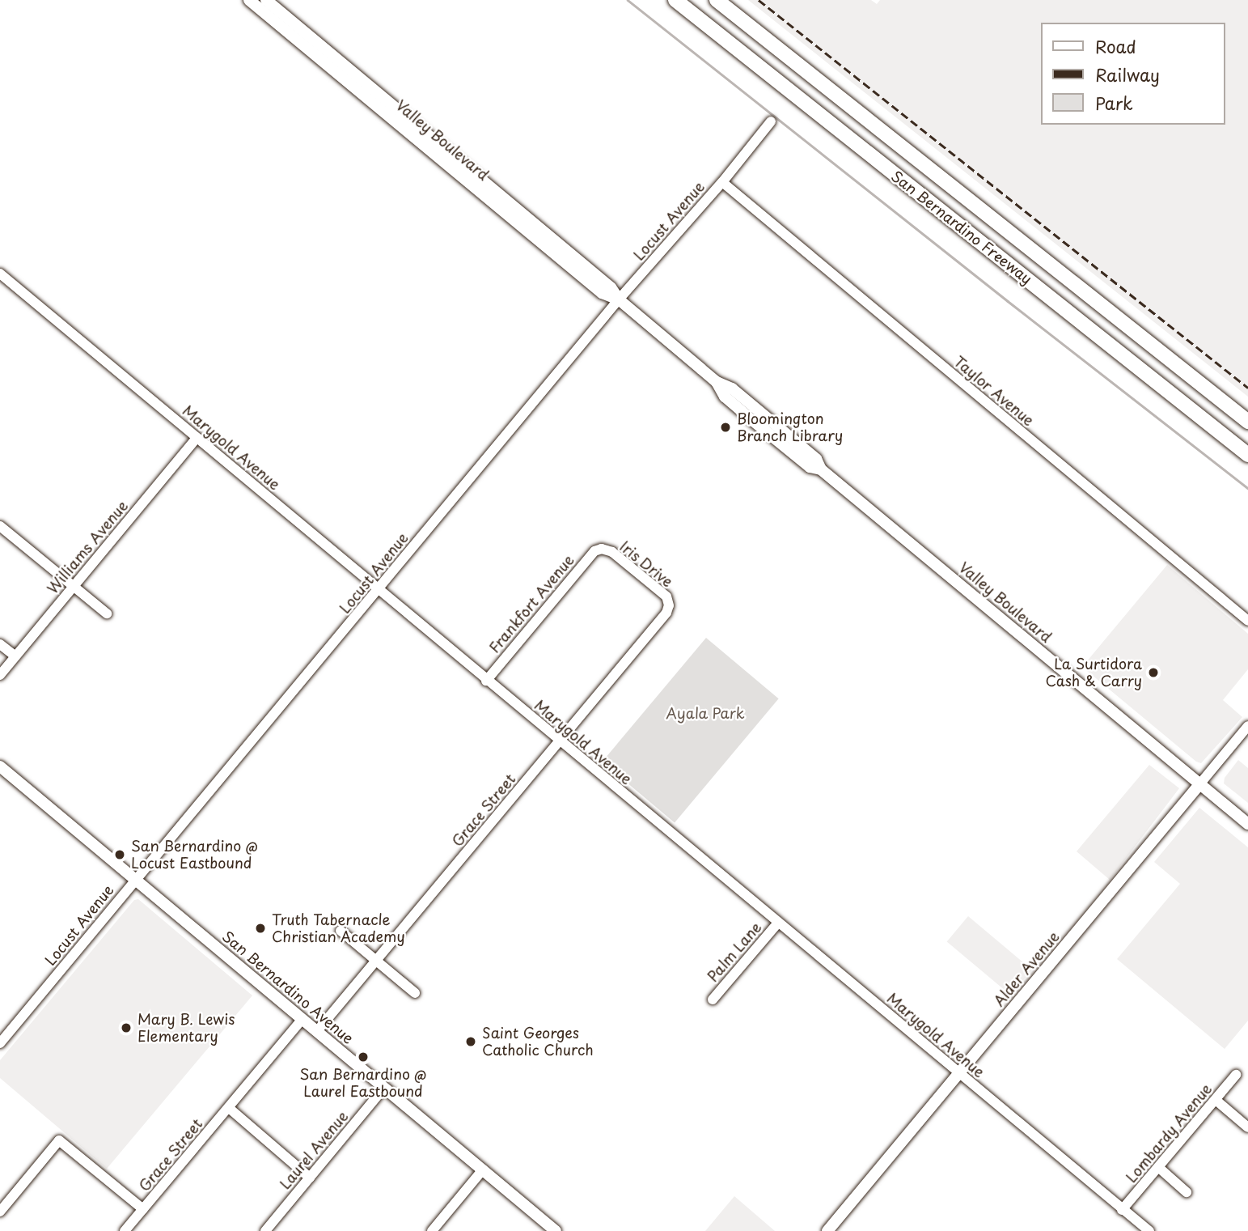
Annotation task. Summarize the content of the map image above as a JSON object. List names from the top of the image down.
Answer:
{
  "streets": {
    "highway": ["San Bernardino Freeway"],
    "main road": ["Valley Boulevard", "Alder Avenue", "San Bernardino Avenue"],
    "street": [
      "Locust Avenue",
      "Taylor Avenue",
      "Marygold Avenue",
      "Williams Avenue",
      "Iris Drive",
      "Frankfort Avenue",
      "Grace Street",
      "Palm Lane",
      "Lombardy Avenue",
      "Laurel Avenue"
    ]
  },
  "crossings": [
    ["Valley Boulevard", "Locust Avenue"],
    ["Valley Boulevard", "Alder Avenue"],
    ["Locust Avenue", "Taylor Avenue"],
    ["Locust Avenue", "Marygold Avenue"],
    ["Locust Avenue", "San Bernardino Avenue"],
    ["Marygold Avenue", "Williams Avenue"],
    ["Marygold Avenue", "Frankfort Avenue"],
    ["Marygold Avenue", "Grace Street"],
    ["Marygold Avenue", "Palm Lane"],
    ["Marygold Avenue", "Alder Avenue"],
    ["Marygold Avenue", "Lombardy Avenue"],
    ["Iris Drive", "Frankfort Avenue"],
    ["Iris Drive", "Grace Street"],
    ["Grace Street", "San Bernardino Avenue"],
    ["San Bernardino Avenue", "Laurel Avenue"]
  ],
  "parks": ["Ayala Park"],
  "places": [
    "Bloomington Branch Library",
    "La Surtidora Cash & Carry",
    "San Bernardino @ Locust Eastbound",
    "Truth Tabernacle Christian Academy",
    "Mary B. Lewis Elementary",
    "Saint Georges Catholic Church",
    "San Bernardino @ Laurel Eastbound"
  ],
  "legend": ["Road", "Railway", "Park"]
}
